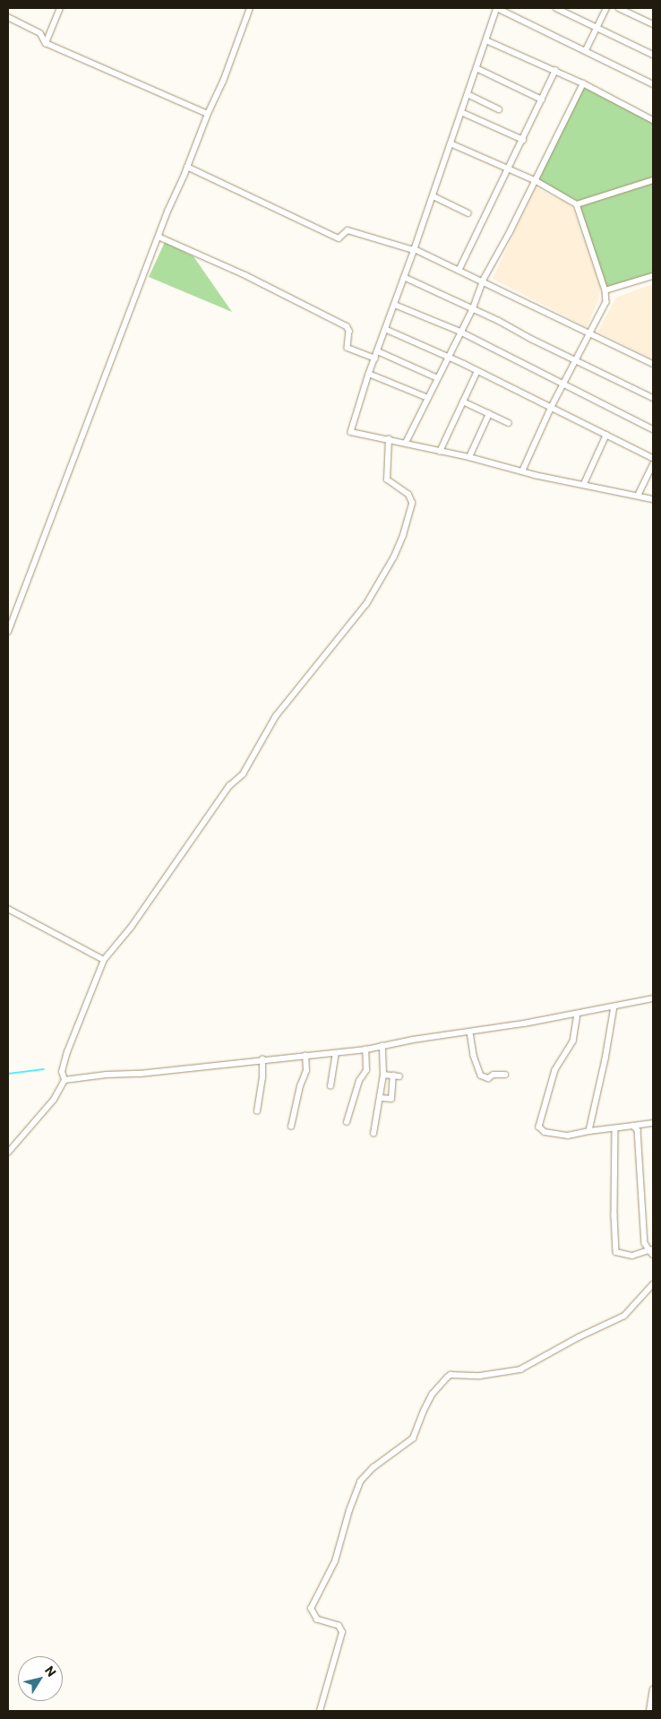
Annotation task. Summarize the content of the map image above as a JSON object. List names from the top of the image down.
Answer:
{
  "north": "top right"
}
